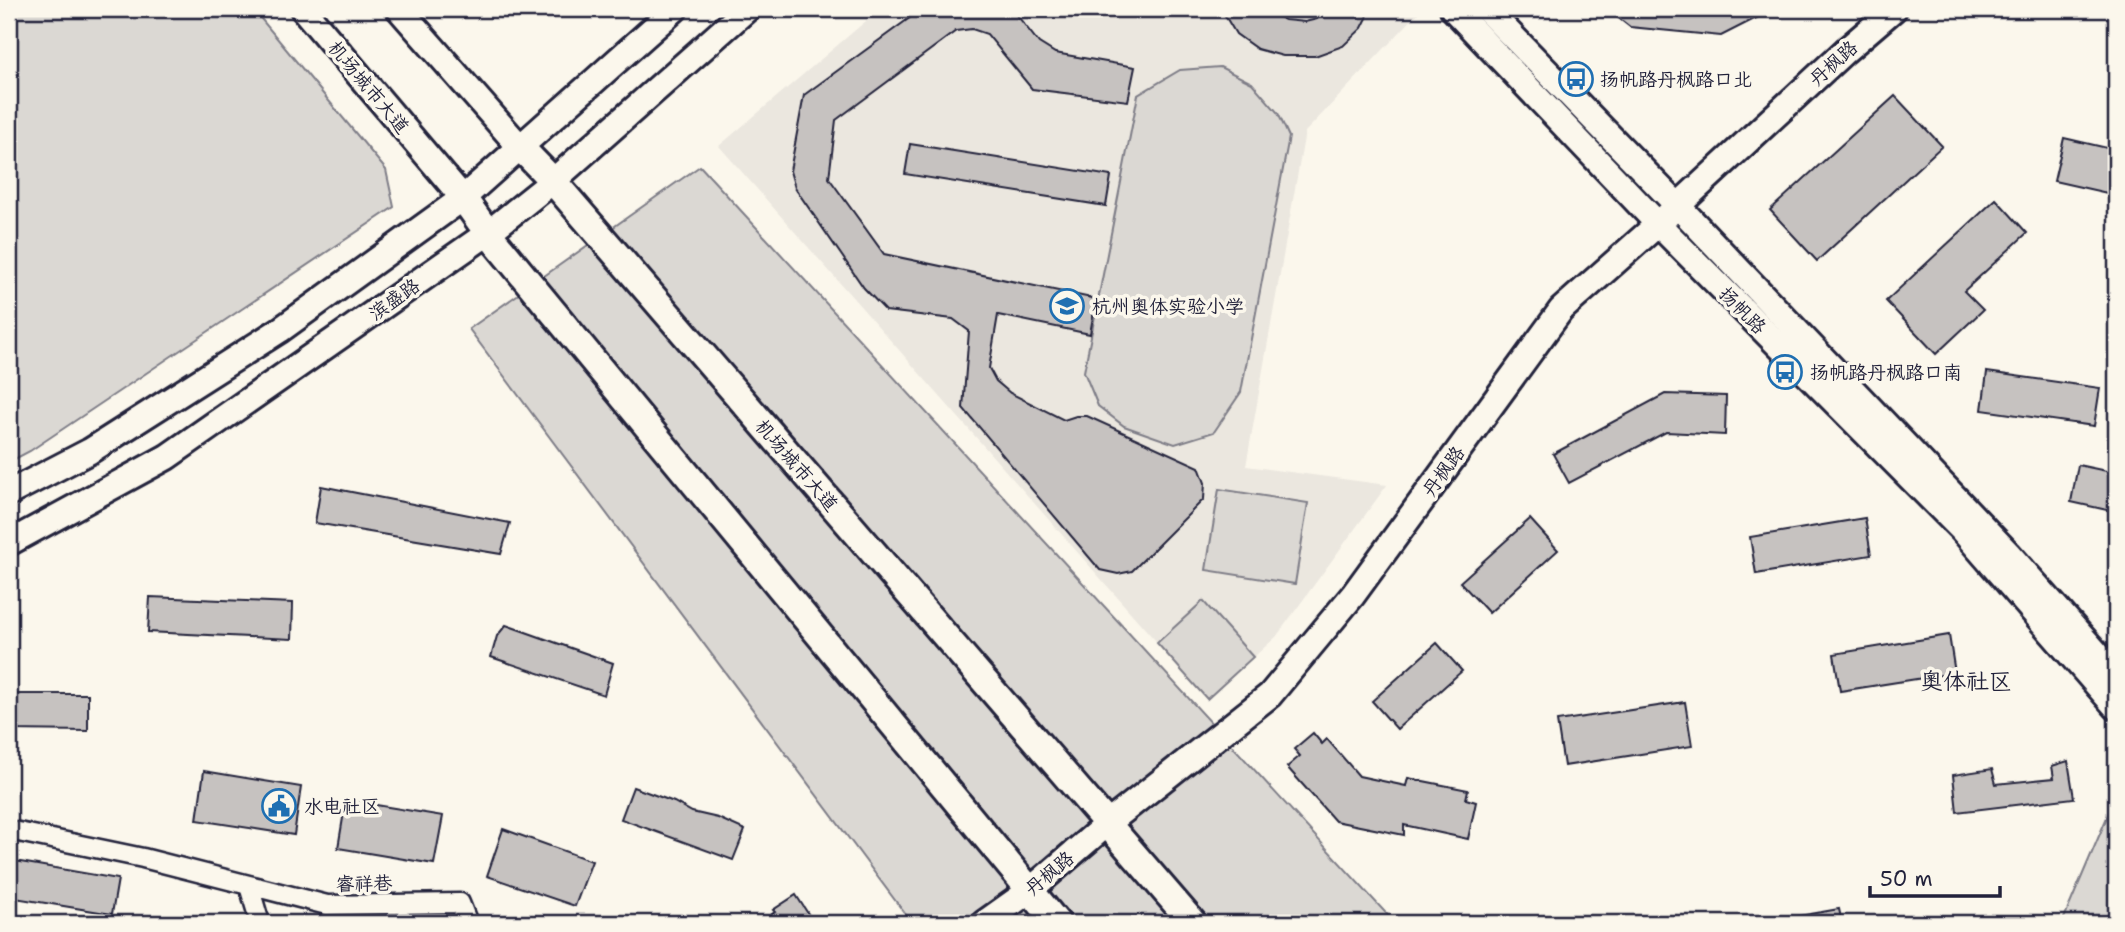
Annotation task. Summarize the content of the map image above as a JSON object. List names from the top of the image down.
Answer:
{
  "streets": {
    "main road": [
      "丹枫路",
      "机场城市大道",
      "滨盛路",
      "扬帆路"
    ],
    "street": ["睿祥巷"]
  },
  "crossings": [
    ["丹枫路", "机场城市大道"],
    ["丹枫路", "扬帆路"],
    ["机场城市大道", "滨盛路"]
  ],
  "districts": ["奥体社区"],
  "places": {
    "bus stop": ["扬帆路丹枫路口北", "扬帆路丹枫路口南"],
    "school or university": ["杭州奥体实验小学"],
    "public building": ["水电社区"]
  },
  "scale_bar": "50 m"
}
